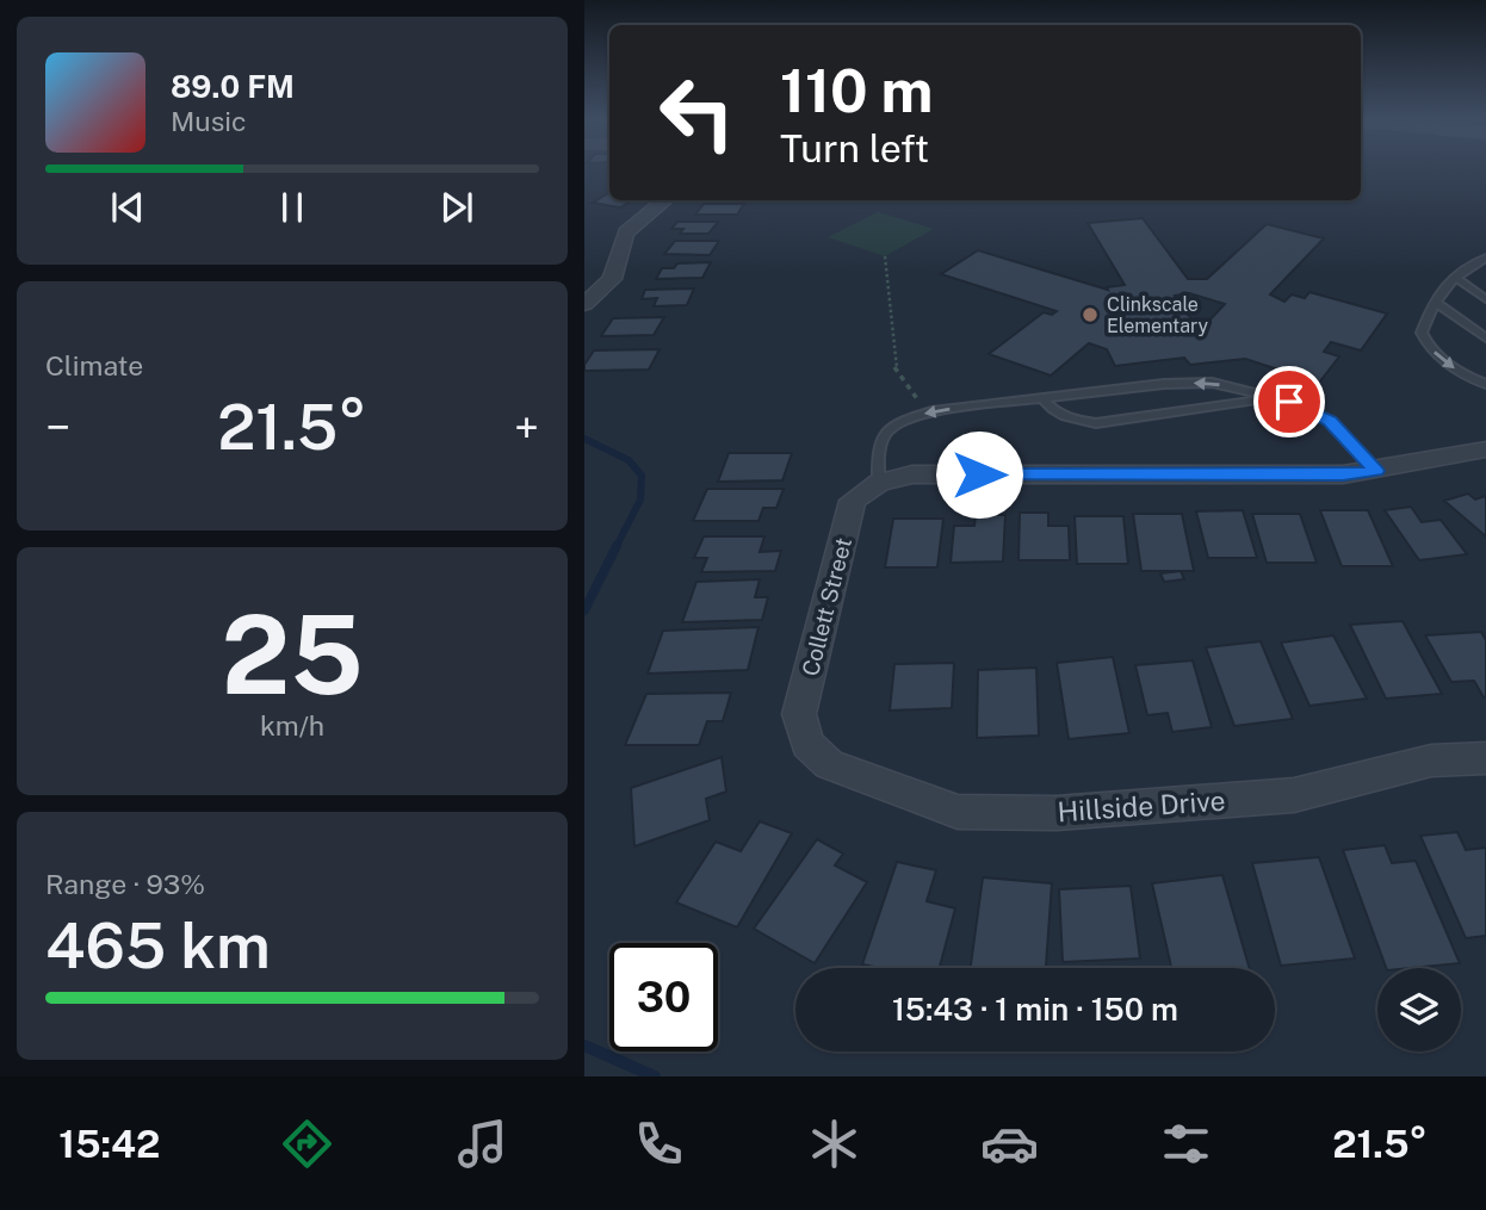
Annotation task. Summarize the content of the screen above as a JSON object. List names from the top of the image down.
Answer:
{
  "streets": {
    "street": ["Collett Street", "Hillside Drive"]
  },
  "crossings": [
    ["Collett Street", "Hillside Drive"]
  ],
  "places": ["Clinkscale Elementary"],
  "page": {
    "turn": ["110 m", "Turn left"],
    "song": ["89.0 FM", "Music"],
    "tile": [
      "Climate",
      ["25", "km/h"],
      ["Range · 93%", "465 km"]
    ],
    "heat": ["−", "21.5°", "+"],
    "limit": "30",
    "trip": "15:43 · 1 min · 150 m",
    "tabs": ["15:42", "21.5°"]
  }
}
